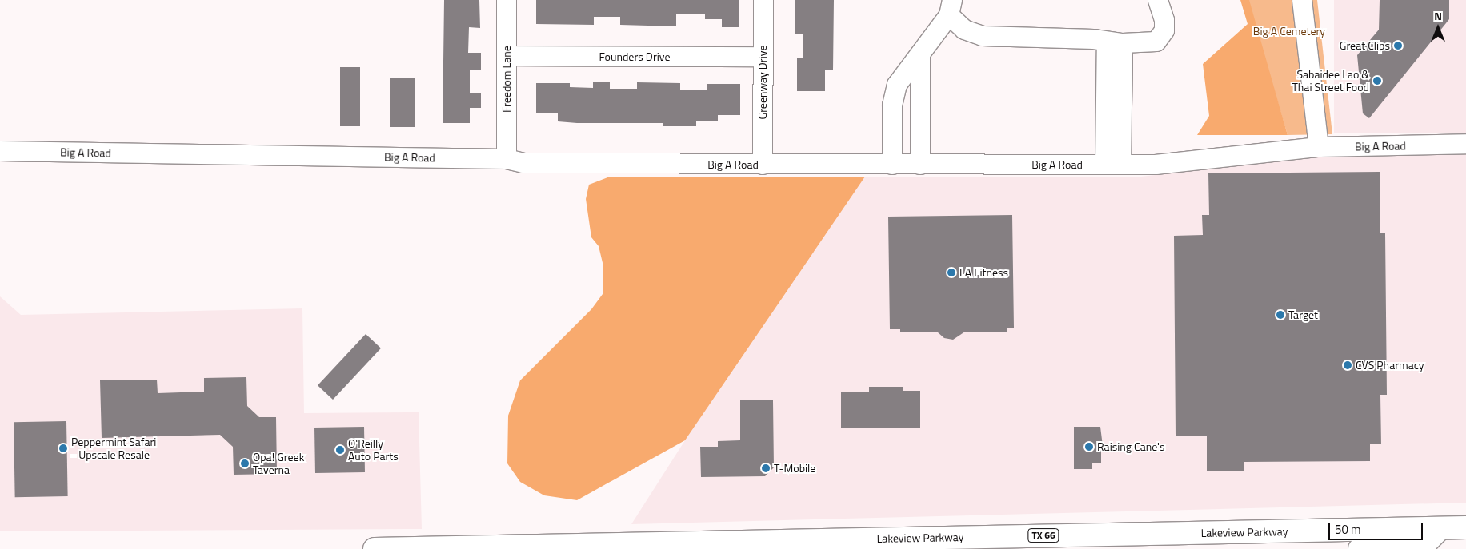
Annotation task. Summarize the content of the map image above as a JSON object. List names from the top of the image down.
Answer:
{
  "streets": {
    "main road": ["Lakeview Parkway", "TX 66"],
    "street": [
      "Founders Drive",
      "Freedom Lane",
      "Greenway Drive",
      "Big A Road"
    ]
  },
  "crossings": [
    ["Founders Drive", "Freedom Lane"],
    ["Founders Drive", "Greenway Drive"],
    ["Freedom Lane", "Big A Road"],
    ["Greenway Drive", "Big A Road"]
  ],
  "parks": ["Big A Cemetery"],
  "places": [
    "Great Clips",
    "Sabaidee Lao & Thai Street Food",
    "LA Fitness",
    "Target",
    "CVS Pharmacy",
    "Raising Cane's",
    "Peppermint Safari - Upscale Resale",
    "O'Reilly Auto Parts",
    "Opa! Greek Taverna",
    "T-Mobile"
  ],
  "scale_bar": "50 m",
  "north": "top"
}
